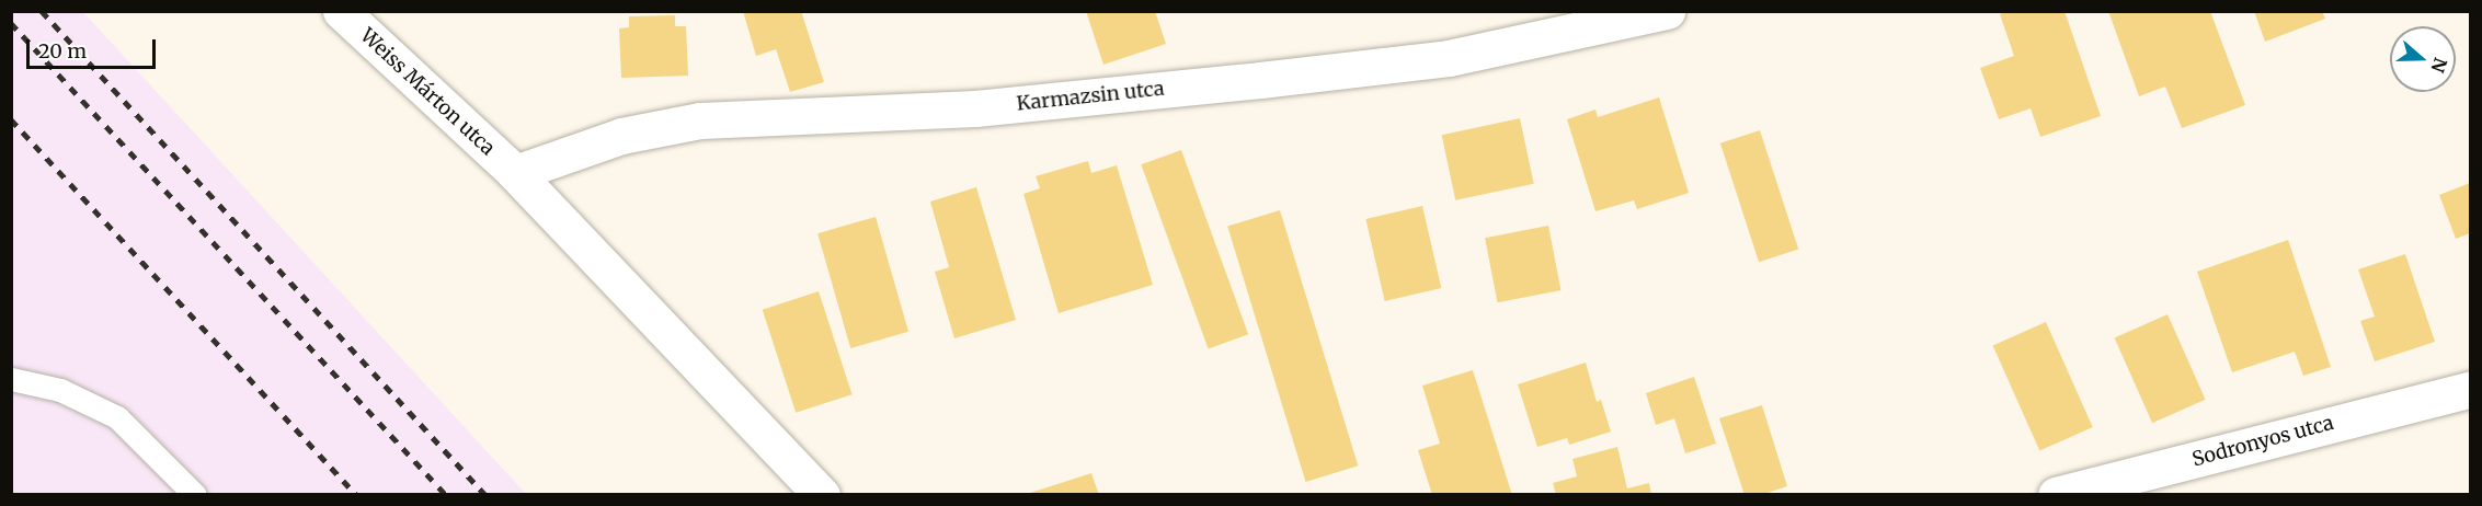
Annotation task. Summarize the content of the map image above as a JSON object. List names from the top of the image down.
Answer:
{
  "streets": {
    "street": ["Weiss Márton utca", "Karmazsin utca", "Sodronyos utca"]
  },
  "crossings": [
    ["Weiss Márton utca", "Karmazsin utca"]
  ],
  "scale_bar": "20 m",
  "north": "right"
}
